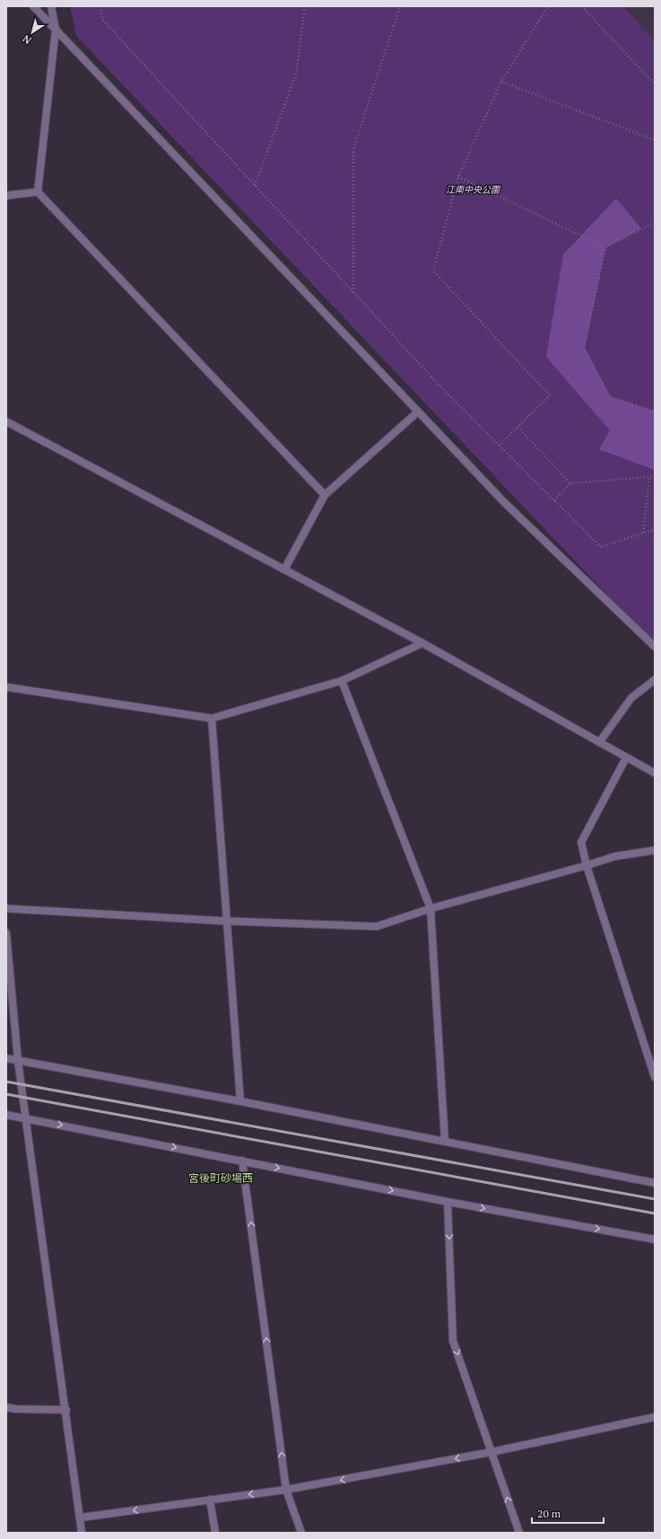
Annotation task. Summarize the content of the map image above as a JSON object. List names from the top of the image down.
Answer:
{
  "districts": ["宮後町砂場西"],
  "parks": ["江南中央公園"],
  "scale_bar": "20 m",
  "north": "bottom left"
}
